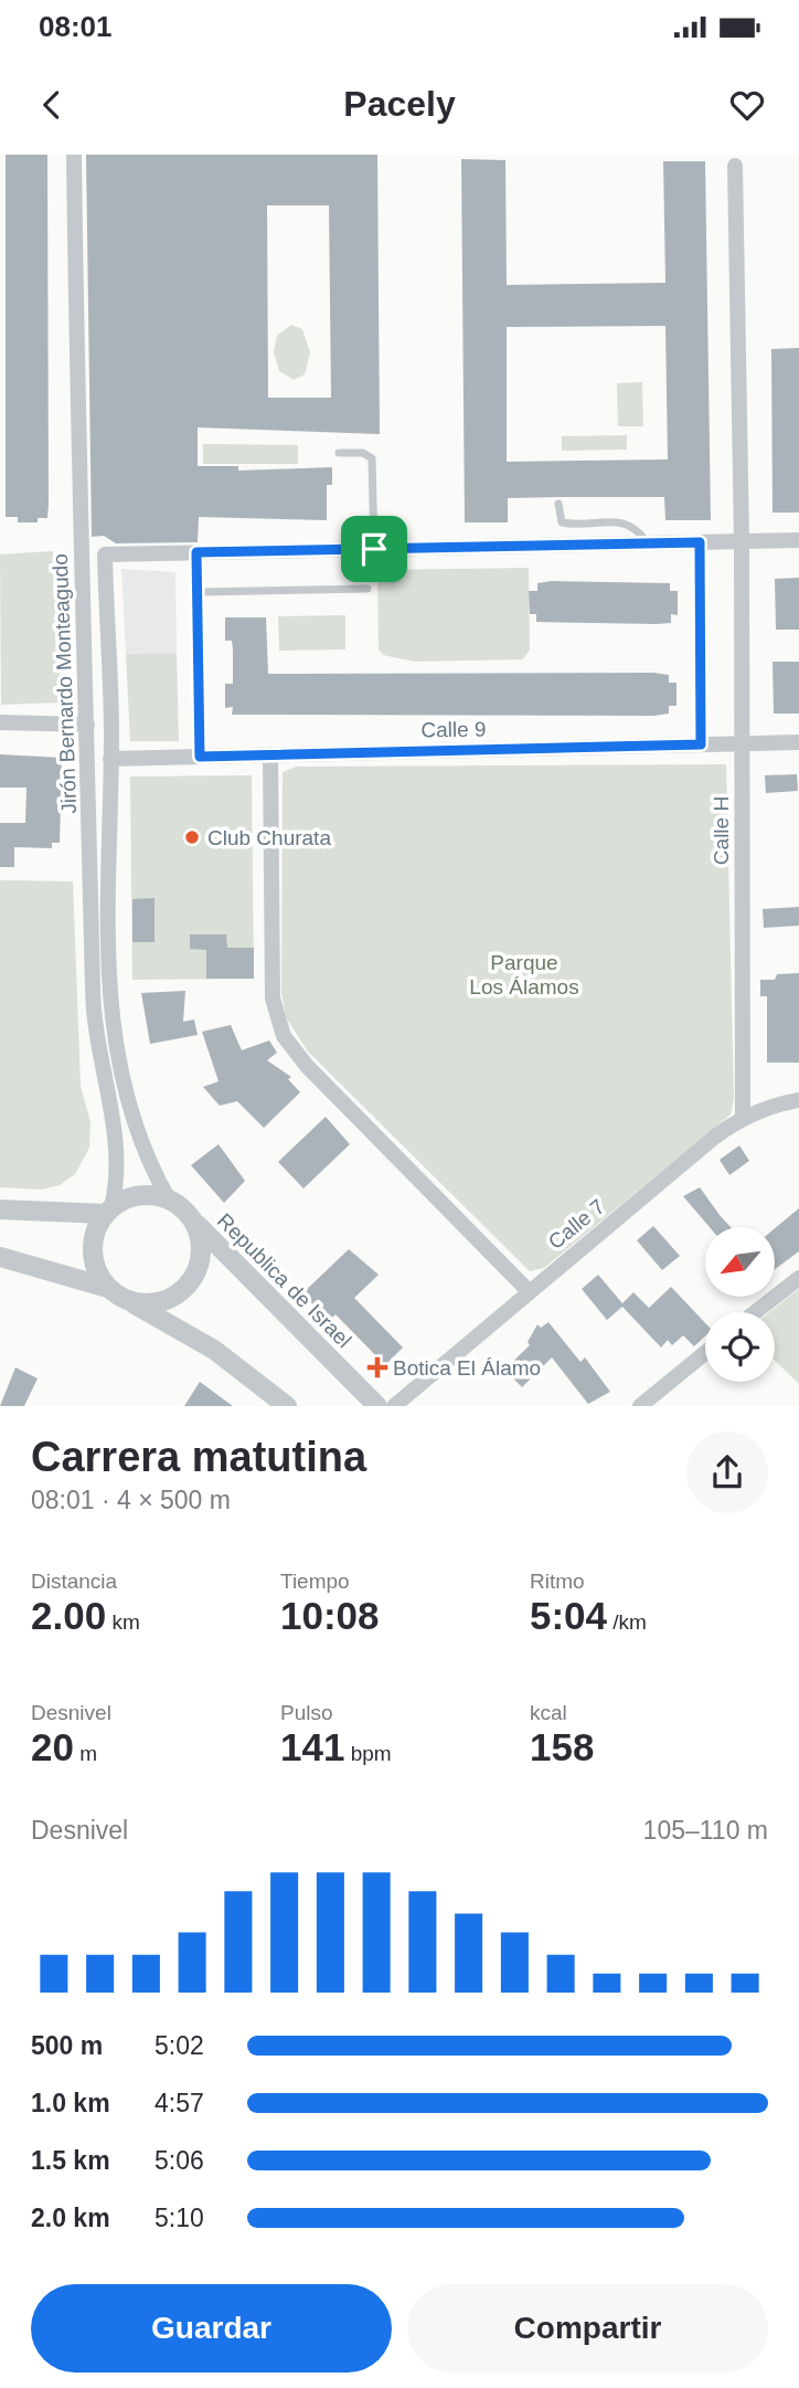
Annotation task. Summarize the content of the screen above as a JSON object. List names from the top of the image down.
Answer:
{
  "streets": {
    "street": [
      "Jirón Bernardo Monteagudo",
      "Calle 9",
      "Calle H",
      "Calle 7",
      "Republica de Israel"
    ]
  },
  "crossings": [
    ["Jirón Bernardo Monteagudo", "Calle 9"],
    ["Jirón Bernardo Monteagudo", "Republica de Israel"],
    ["Calle 9", "Calle H"],
    ["Calle H", "Calle 7"]
  ],
  "parks": ["Parque Los Álamos"],
  "places": {
    "other": ["Club Churata"],
    "health": ["Botica El Álamo"]
  },
  "north": "bottom left",
  "page": {
    "status": "08:01",
    "header": "Pacely",
    "heading": ["Carrera matutina", "08:01 · 4 × 500 m"],
    "stats": [
      ["Distancia", "2.00 km"],
      ["Tiempo", "10:08"],
      ["Ritmo", "5:04 /km"],
      ["Desnivel", "20 m"],
      ["Pulso", "141 bpm"],
      ["kcal", "158"]
    ],
    "chart": ["Desnivel", "105–110 m"],
    "list": [
      {
        "name": "500 m",
        "note": "5:02"
      },
      {
        "name": "1.0 km",
        "note": "4:57"
      },
      {
        "name": "1.5 km",
        "note": "5:06"
      },
      {
        "name": "2.0 km",
        "note": "5:10"
      }
    ],
    "buttons": ["Guardar", "Compartir"]
  }
}
